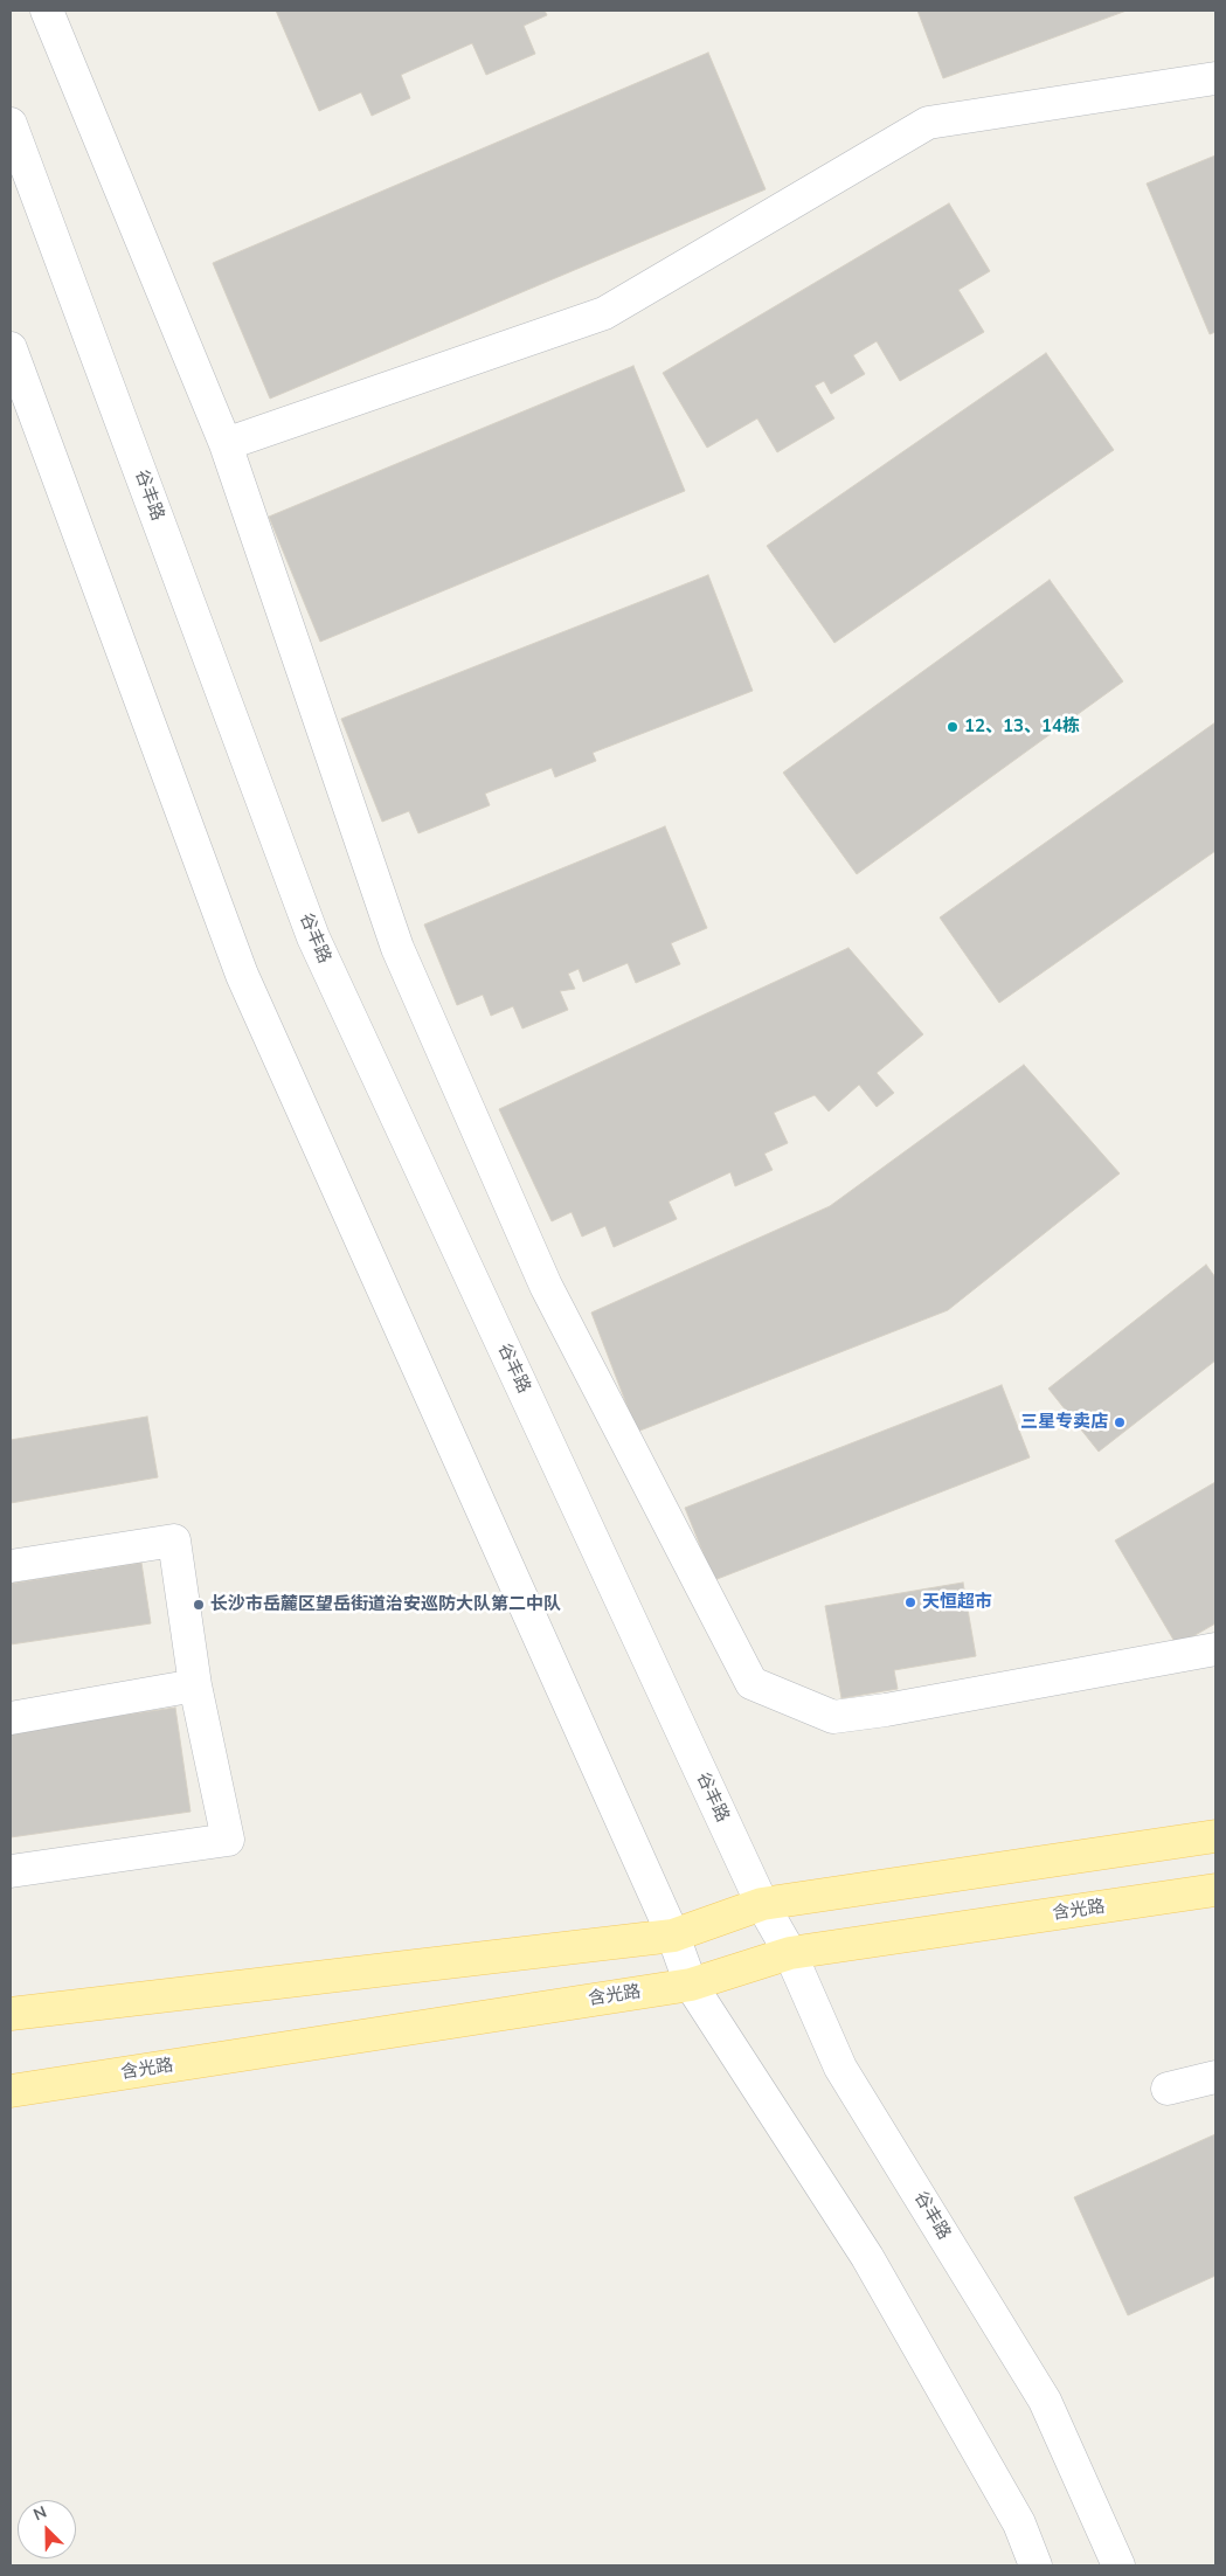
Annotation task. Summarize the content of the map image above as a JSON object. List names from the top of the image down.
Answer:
{
  "streets": {
    "main road": ["含光路"],
    "street": ["谷丰路"]
  },
  "crossings": [
    ["谷丰路", "含光路"]
  ],
  "places": [
    "12、13、14栋",
    "三星专卖店",
    "天恒超市",
    "长沙市岳麓区望岳街道治安巡防大队第二中队"
  ],
  "north": "top left"
}
